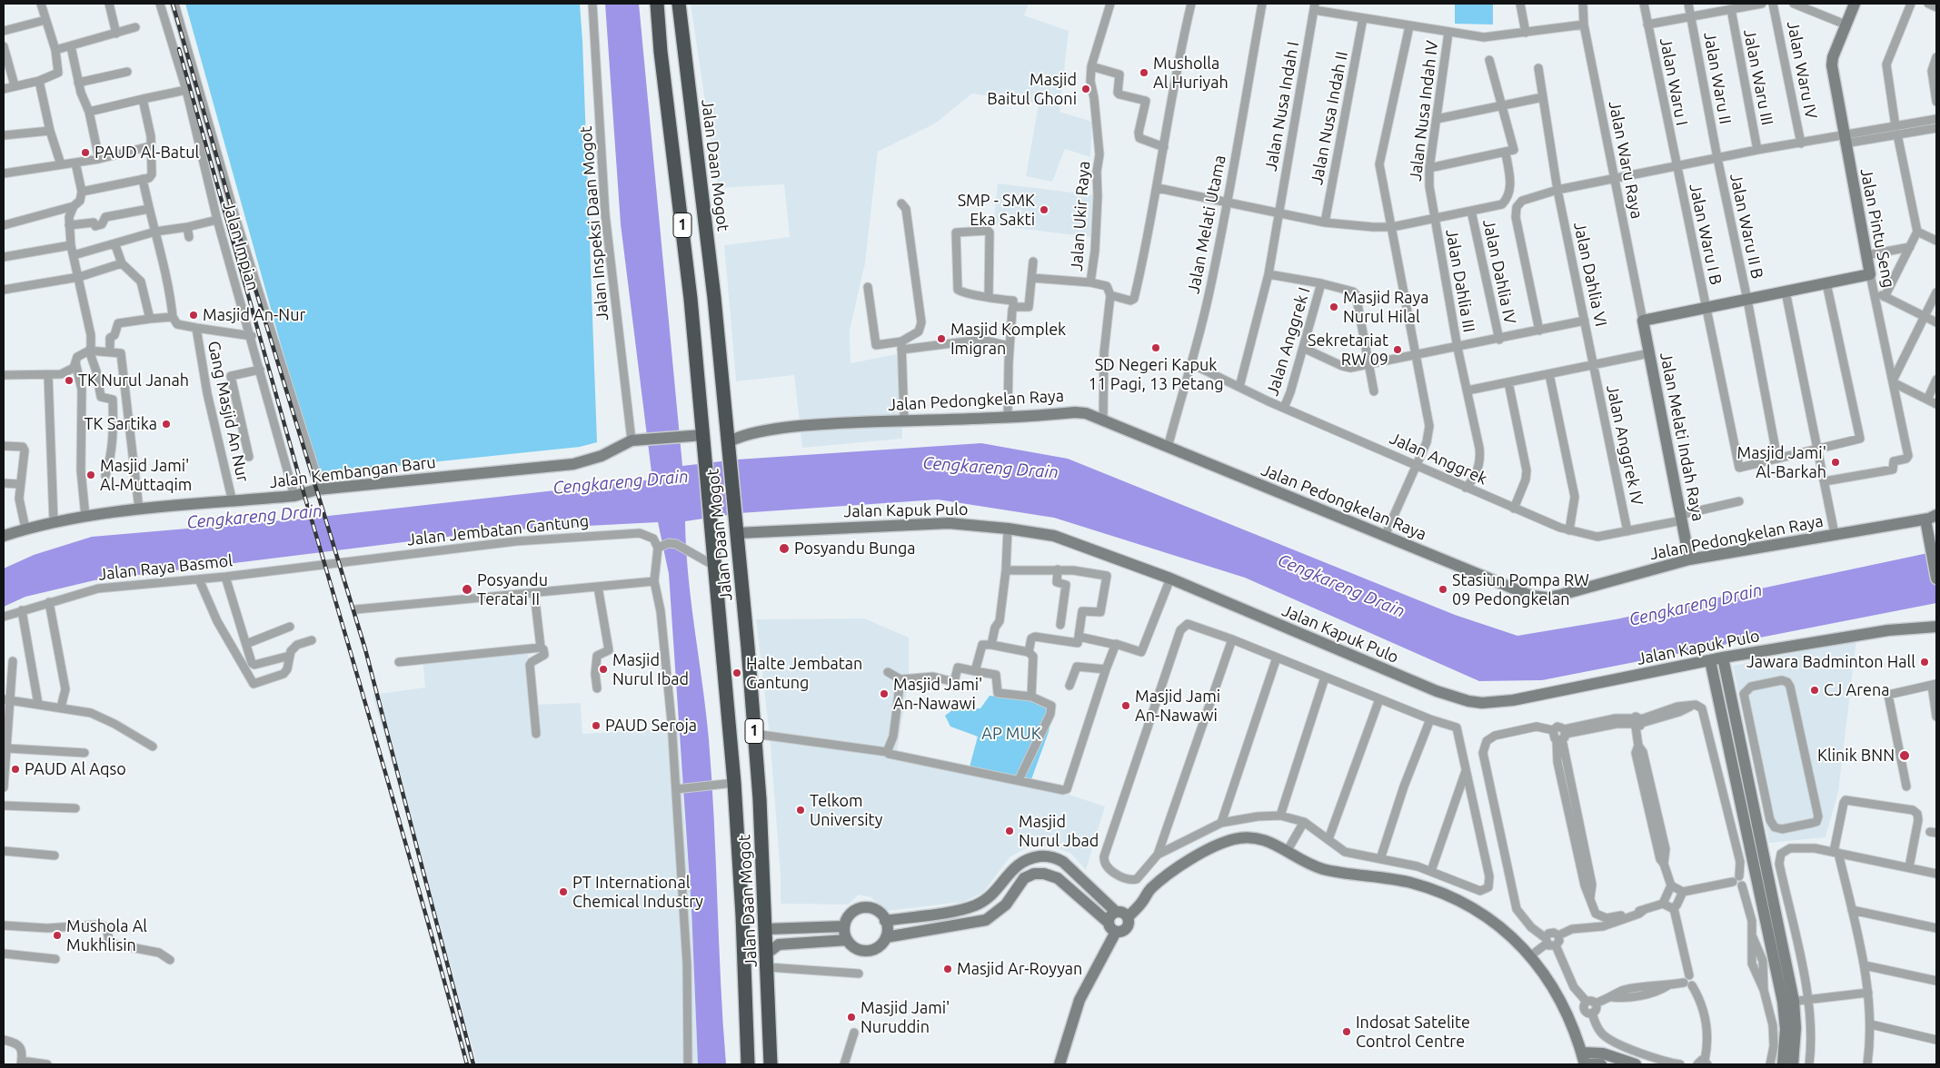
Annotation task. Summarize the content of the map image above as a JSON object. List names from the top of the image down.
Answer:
{
  "streets": {
    "highway": ["Jalan Daan Mogot", "1"],
    "street": [
      "Jalan Waru IV",
      "Jalan Waru III",
      "Jalan Waru II",
      "Jalan Waru I",
      "Jalan Nusa Indah I",
      "Jalan Nusa Indah IV",
      "Jalan Nusa Indah II",
      "Jalan Waru Raya",
      "Jalan Ukir Raya",
      "Jalan Inspeksi Daan Mogot",
      "Jalan Melati Utama",
      "Jalan Waru II B",
      "Jalan Pintu Seng",
      "Jalan Waru I B",
      "Jalan Impian",
      "Jalan Dahlia IV",
      "Jalan Dahlia VI",
      "Jalan Dahlia III",
      "Jalan Anggrek I",
      "Jalan Pedongkelan Raya",
      "Gang Masjid An Nur",
      "Jalan Melati Indah Raya",
      "Jalan Anggrek IV",
      "Jalan Anggrek",
      "Jalan Kembangan Baru",
      "Jalan Kapuk Pulo",
      "Jalan Jembatan Gantung",
      "Jalan Raya Basmol"
    ]
  },
  "crossings": [
    ["Jalan Waru II", "Jalan Waru II B"],
    ["Jalan Waru I", "Jalan Waru I B"],
    ["Jalan Nusa Indah IV", "Jalan Dahlia III"],
    ["Jalan Waru Raya", "Jalan Melati Indah Raya"],
    ["Jalan Daan Mogot", "Jalan Pedongkelan Raya"],
    ["Jalan Daan Mogot", "Jalan Kembangan Baru"],
    ["Jalan Daan Mogot", "Jalan Kapuk Pulo"],
    ["Jalan Inspeksi Daan Mogot", "Jalan Kembangan Baru"],
    ["Jalan Melati Utama", "Jalan Pedongkelan Raya"],
    ["Jalan Melati Utama", "Jalan Anggrek"],
    ["Jalan Waru II B", "Jalan Waru I B"],
    ["Jalan Impian", "Gang Masjid An Nur"],
    ["Jalan Impian", "Jalan Kembangan Baru"],
    ["Jalan Dahlia VI", "Jalan Anggrek IV"],
    ["Jalan Anggrek I", "Jalan Anggrek"],
    ["Jalan Pedongkelan Raya", "Jalan Melati Indah Raya"],
    ["Gang Masjid An Nur", "Jalan Kembangan Baru"],
    ["Jalan Melati Indah Raya", "Jalan Anggrek"],
    ["Jalan Anggrek IV", "Jalan Anggrek"],
    ["Jalan Jembatan Gantung", "Jalan Raya Basmol"]
  ],
  "water": ["Cengkareng Drain"],
  "parks": ["AP MUK"],
  "places": [
    "Musholla Al Huriyah",
    "Masjid Baitul Ghoni",
    "PAUD Al-Batul",
    "SMP - SMK Eka Sakti",
    "Masjid Raya Nurul Hilal",
    "Masjid An-Nur",
    "Masjid Komplek Imigran",
    "SD Negeri Kapuk 11 Pagi, 13 Petang",
    "Sekretariat RW 09",
    "TK Nurul Janah",
    "TK Sartika",
    "Masjid Jami' Al-Barkah",
    "Masjid Jami' Al-Muttaqim",
    "Posyandu Bunga",
    "Posyandu Teratai II",
    "Stasiun Pompa RW 09 Pedongkelan",
    "Jawara Badminton Hall",
    "Masjid Nurul Ibad",
    "Halte Jembatan Gantung",
    "CJ Arena",
    "Masjid Jami' An-Nawawi",
    "Masjid Jami An-Nawawi",
    "PAUD Seroja",
    "Klinik BNN",
    "PAUD Al Aqso",
    "Telkom University",
    "Masjid Nurul Jbad",
    "PT International Chemical Industry",
    "Mushola Al Mukhlisin",
    "Masjid Ar-Royyan",
    "Masjid Jami' Nuruddin",
    "Indosat Satelite Control Centre"
  ]
}
